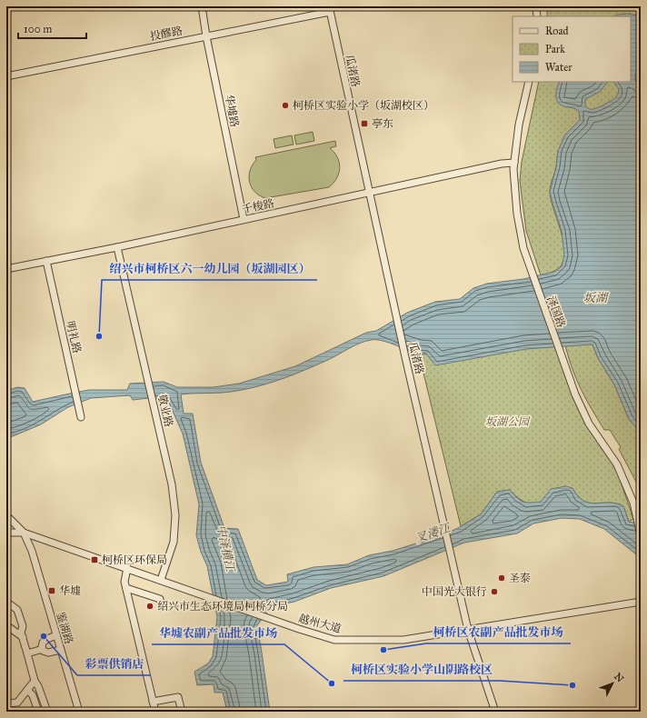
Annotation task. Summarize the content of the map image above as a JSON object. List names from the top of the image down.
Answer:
{
  "streets": {
    "street": [
      "投醪路",
      "瓜渚路",
      "华墟路",
      "千梭路",
      "泽国路",
      "明礼路",
      "敬业路",
      "越州大道",
      "鉴湖路"
    ]
  },
  "crossings": [
    ["投醪路", "瓜渚路"],
    ["投醪路", "华墟路"],
    ["瓜渚路", "千梭路"],
    ["瓜渚路", "越州大道"],
    ["华墟路", "千梭路"],
    ["千梭路", "泽国路"],
    ["千梭路", "明礼路"],
    ["千梭路", "敬业路"],
    ["敬业路", "越州大道"],
    ["越州大道", "鉴湖路"]
  ],
  "water": ["坂湖", "叉溇江", "中泽横江"],
  "parks": ["坂湖公园"],
  "places": {
    "other": [
      "柯桥区实验小学（坂湖校区）",
      "绍兴市柯桥区六一幼儿园（坂湖园区）",
      "圣泰",
      "中国光大银行",
      "绍兴市生态环境局柯桥分局",
      "彩票供销店",
      "柯桥区农副产品批发市场",
      "华墟农副产品批发市场",
      "柯桥区实验小学山阴路校区"
    ],
    "transit": ["亭东", "柯桥区环保局", "华墟"]
  },
  "legend": ["Road", "Park", "Water"],
  "scale_bar": "100 m",
  "north": "top right"
}
